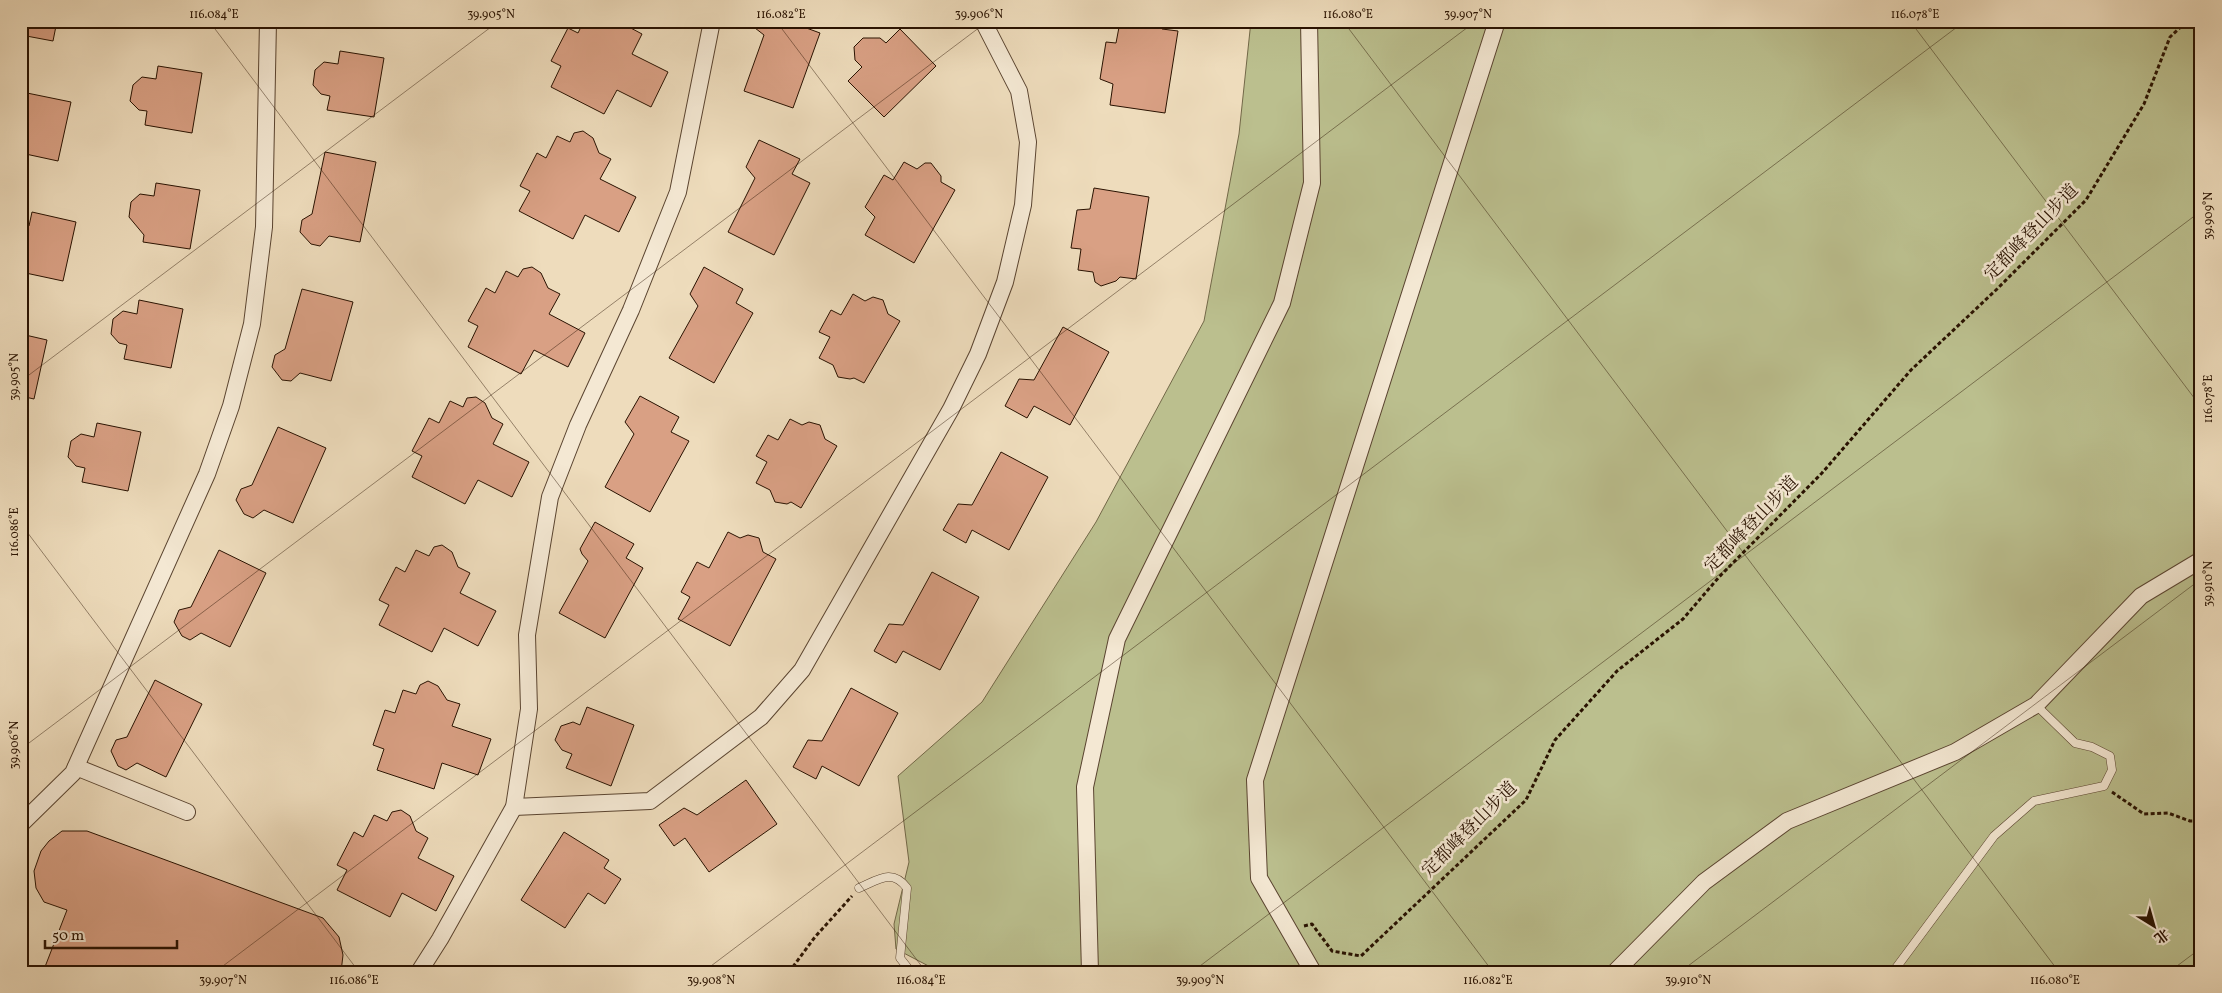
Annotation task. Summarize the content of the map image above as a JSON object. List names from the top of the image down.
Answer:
{
  "streets": {
    "path": ["定都峰登山步道"]
  },
  "scale_bar": "50 m",
  "north": "bottom right",
  "coordinates": [
    "116.084°E",
    "39.905°N",
    "116.082°E",
    "39.906°N",
    "116.080°E",
    "39.907°N",
    "116.078°E",
    "39.909°N",
    "116.086°E",
    "39.910°N",
    "39.908°N"
  ]
}
